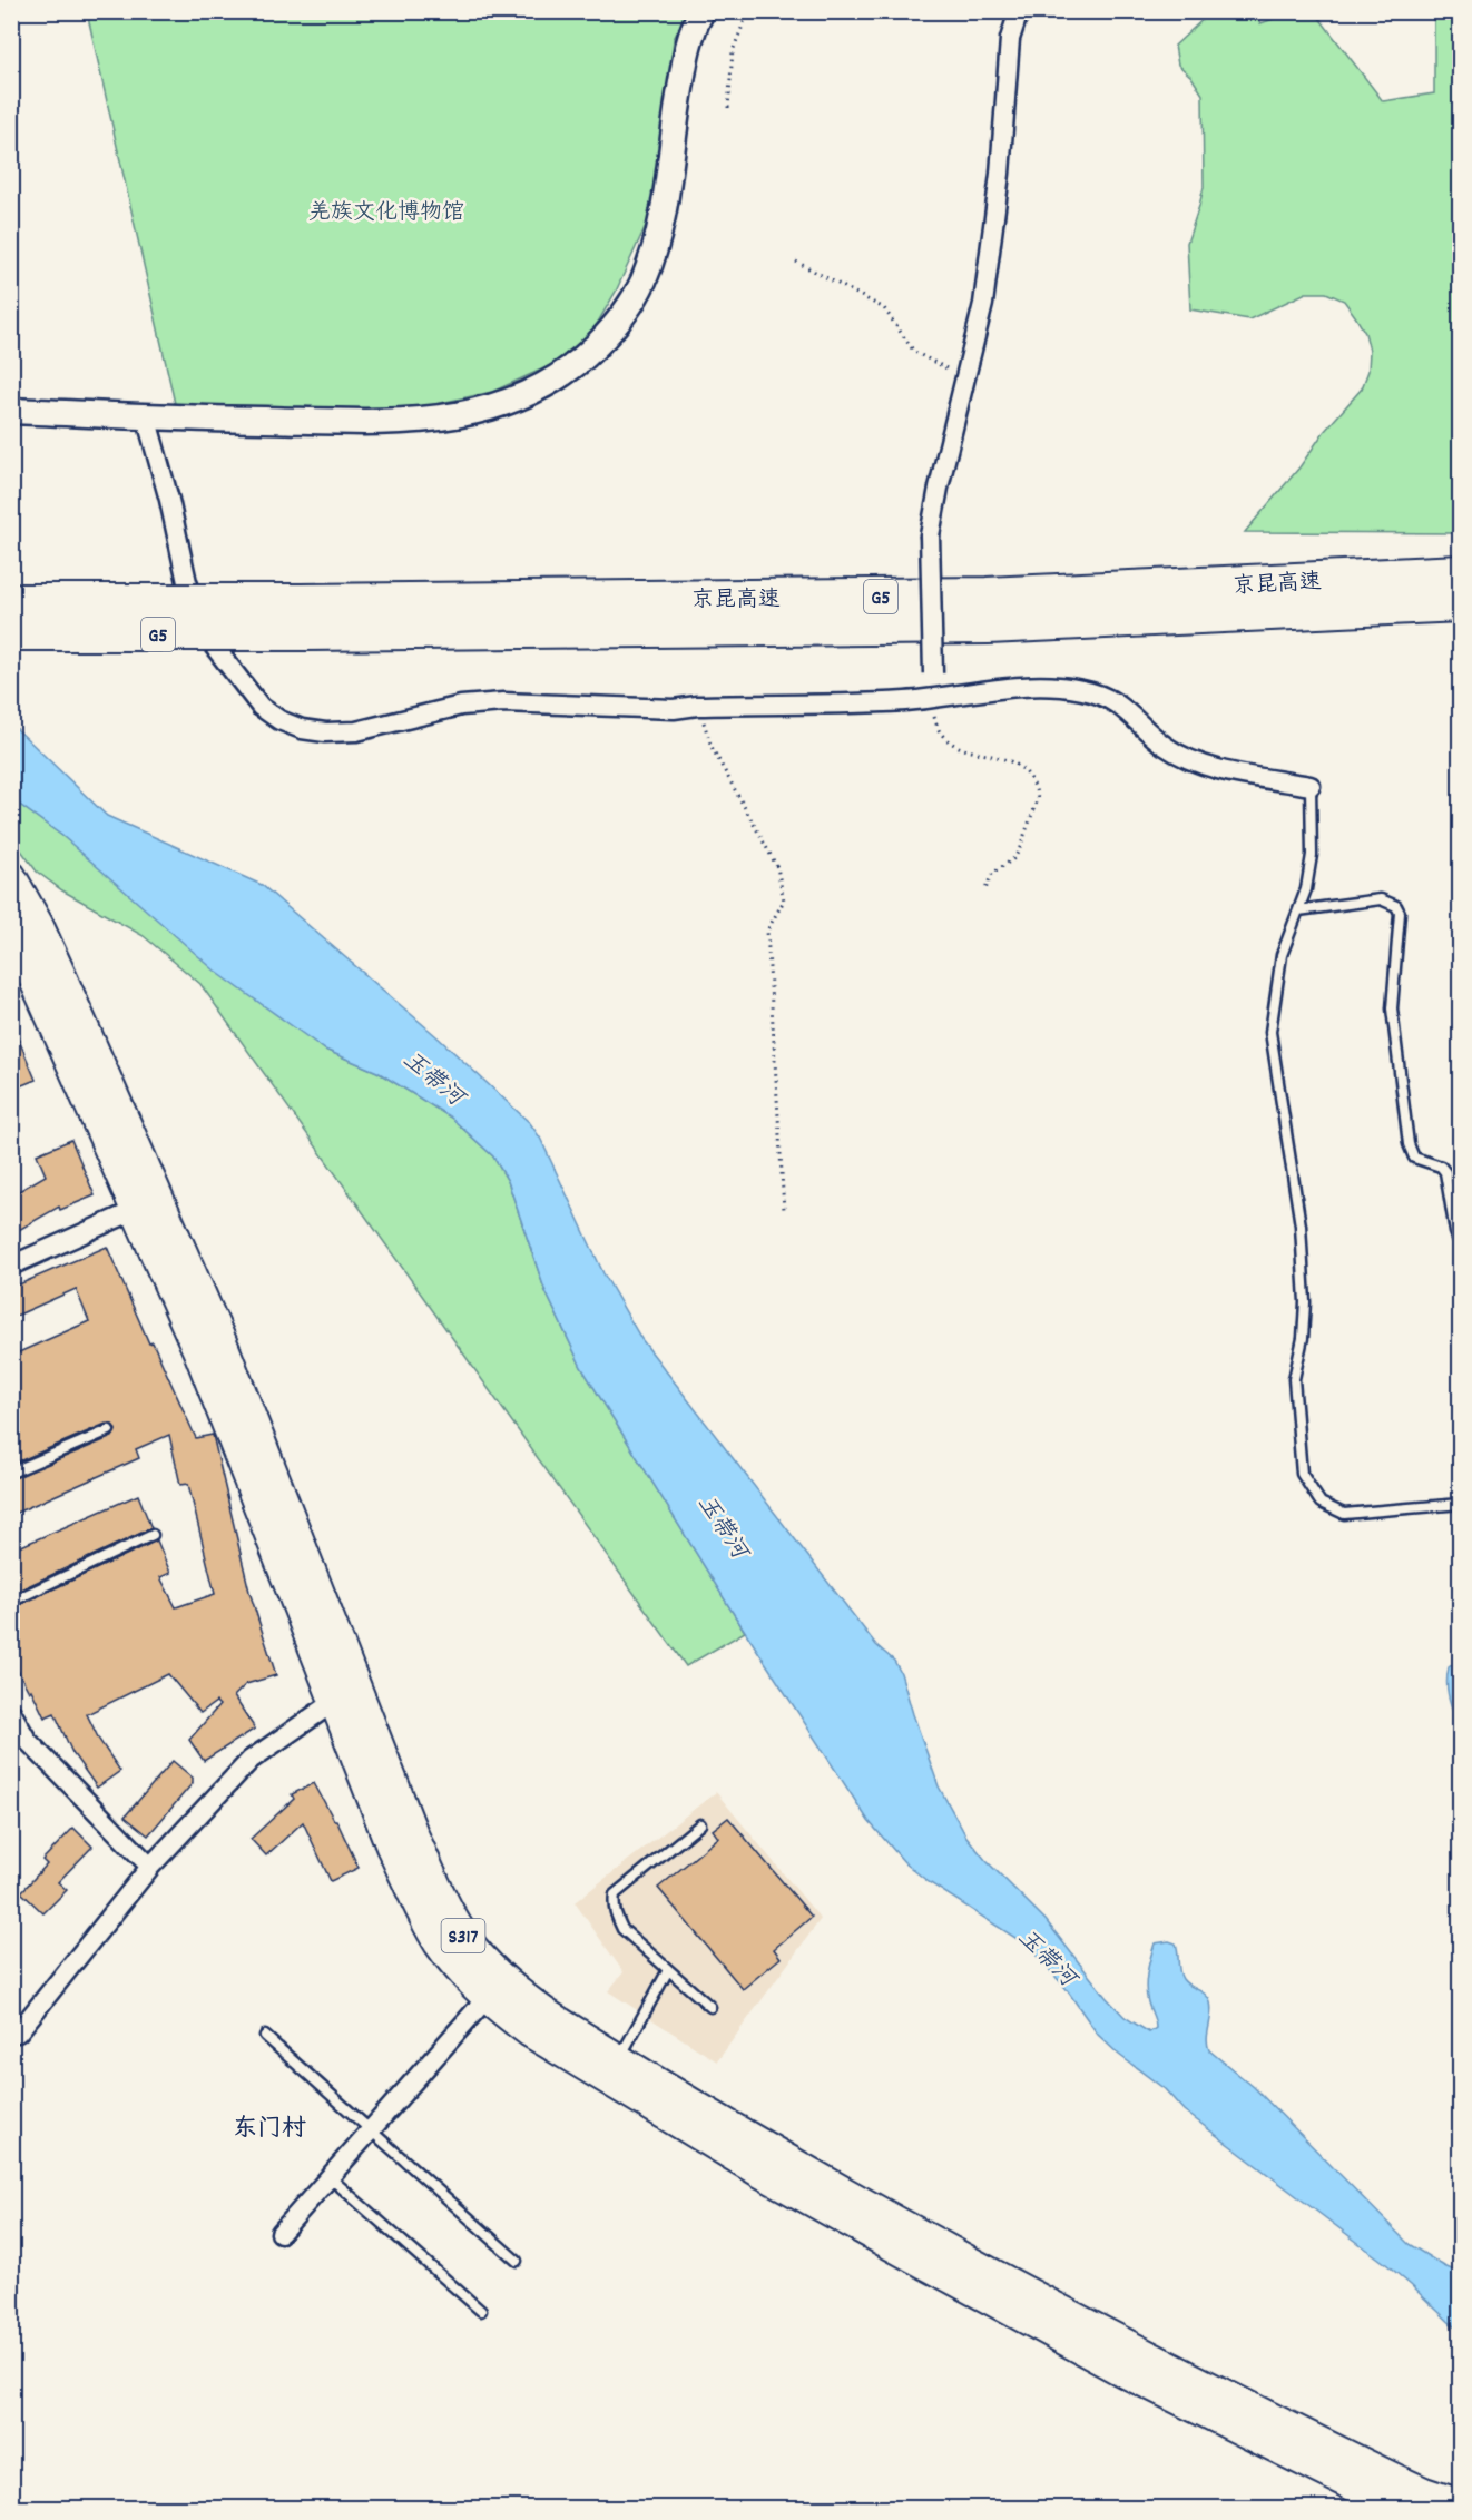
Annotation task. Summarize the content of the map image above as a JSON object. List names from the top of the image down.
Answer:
{
  "streets": {
    "highway": ["京昆高速", "G5"],
    "main road": ["S317"]
  },
  "districts": ["东门村"],
  "water": ["玉带河"],
  "parks": ["羌族文化博物馆"]
}
